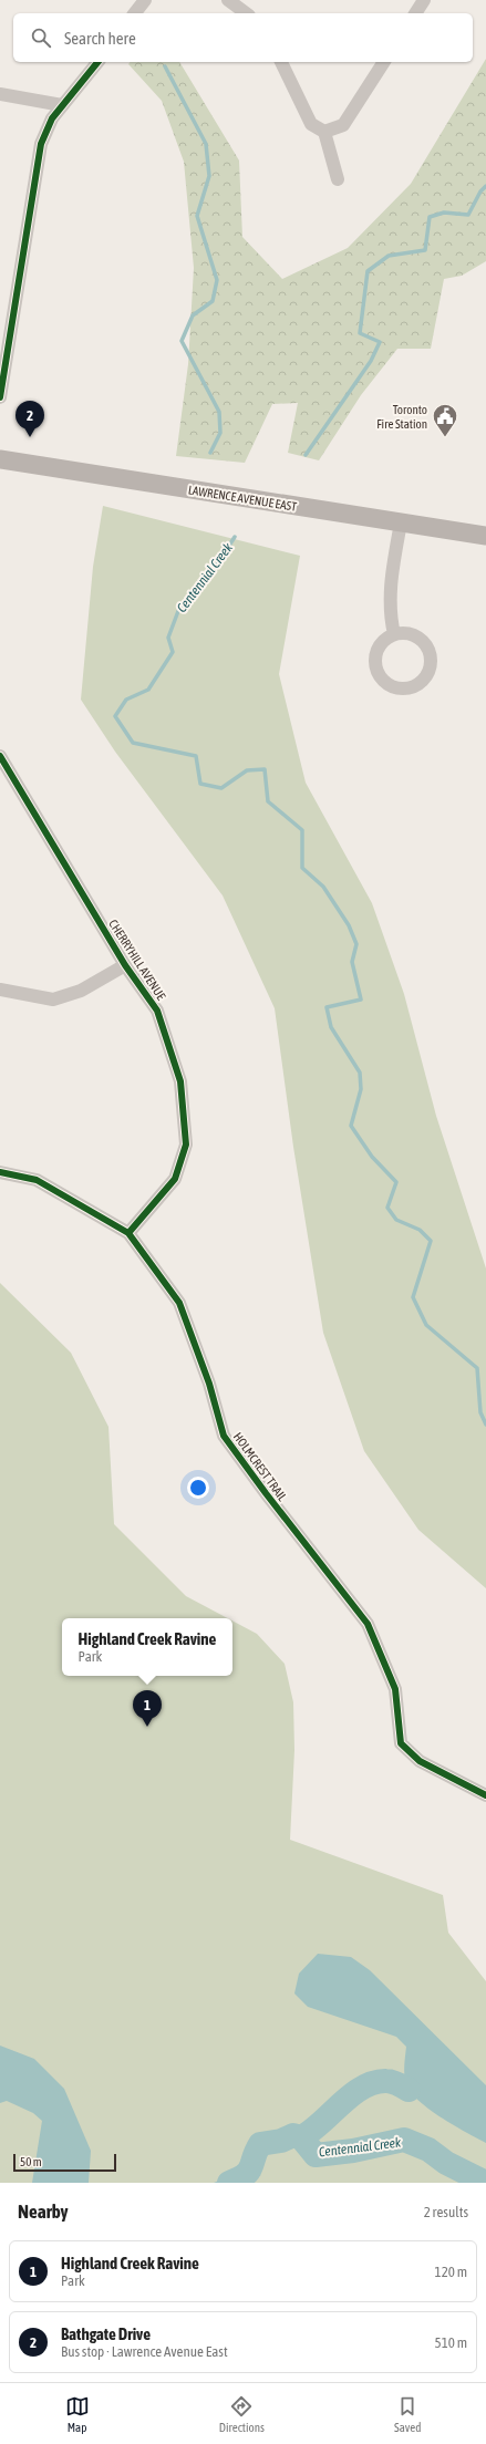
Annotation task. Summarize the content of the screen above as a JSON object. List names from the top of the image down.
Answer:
{
  "streets": {
    "main road": ["LAWRENCE AVENUE EAST"],
    "street": ["CHERRYHILL AVENUE", "HOLMCREST TRAIL"]
  },
  "crossings": [
    ["CHERRYHILL AVENUE", "HOLMCREST TRAIL"]
  ],
  "water": ["Centennial Creek"],
  "places": {
    "public building": ["Toronto Fire Station"]
  },
  "scale_bar": "50 m",
  "page": {
    "search": "Search here",
    "pins": ["2", "1"],
    "popup": ["Highland Creek Ravine", "Park"],
    "scale": "50 m",
    "heading": ["Nearby", "2 results"],
    "list": [
      {
        "mark": "1",
        "name": "Highland Creek Ravine",
        "note": "Park",
        "value": "120 m"
      },
      {
        "mark": "2",
        "name": "Bathgate Drive",
        "note": "Bus stop · Lawrence Avenue East",
        "value": "510 m"
      }
    ],
    "nav": ["Map", "Directions", "Saved"]
  }
}
